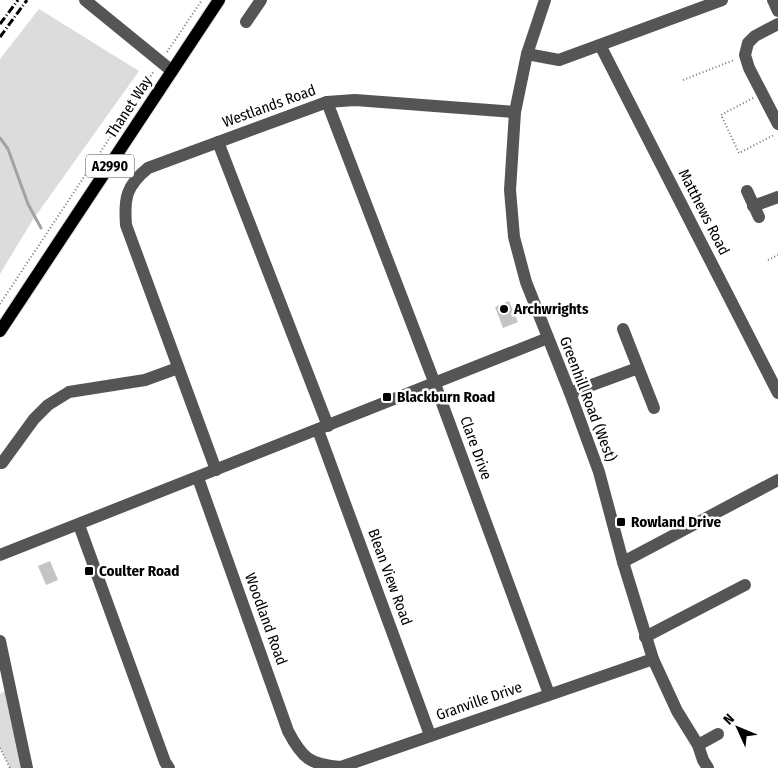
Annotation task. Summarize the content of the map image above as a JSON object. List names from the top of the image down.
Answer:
{
  "streets": {
    "main road": ["Thanet Way", "A2990"],
    "street": [
      "Westlands Road",
      "Matthews Road",
      "Greenhill Road (West)",
      "Clare Drive",
      "Blean View Road",
      "Woodland Road",
      "Granville Drive"
    ]
  },
  "crossings": [
    ["Westlands Road", "Greenhill Road (West)"],
    ["Westlands Road", "Clare Drive"],
    ["Westlands Road", "Blean View Road"],
    ["Greenhill Road (West)", "Granville Drive"],
    ["Clare Drive", "Granville Drive"],
    ["Blean View Road", "Granville Drive"],
    ["Woodland Road", "Granville Drive"]
  ],
  "places": {
    "other": ["Archwrights"],
    "transit": ["Blackburn Road", "Rowland Drive", "Coulter Road"]
  },
  "north": "top left"
}
